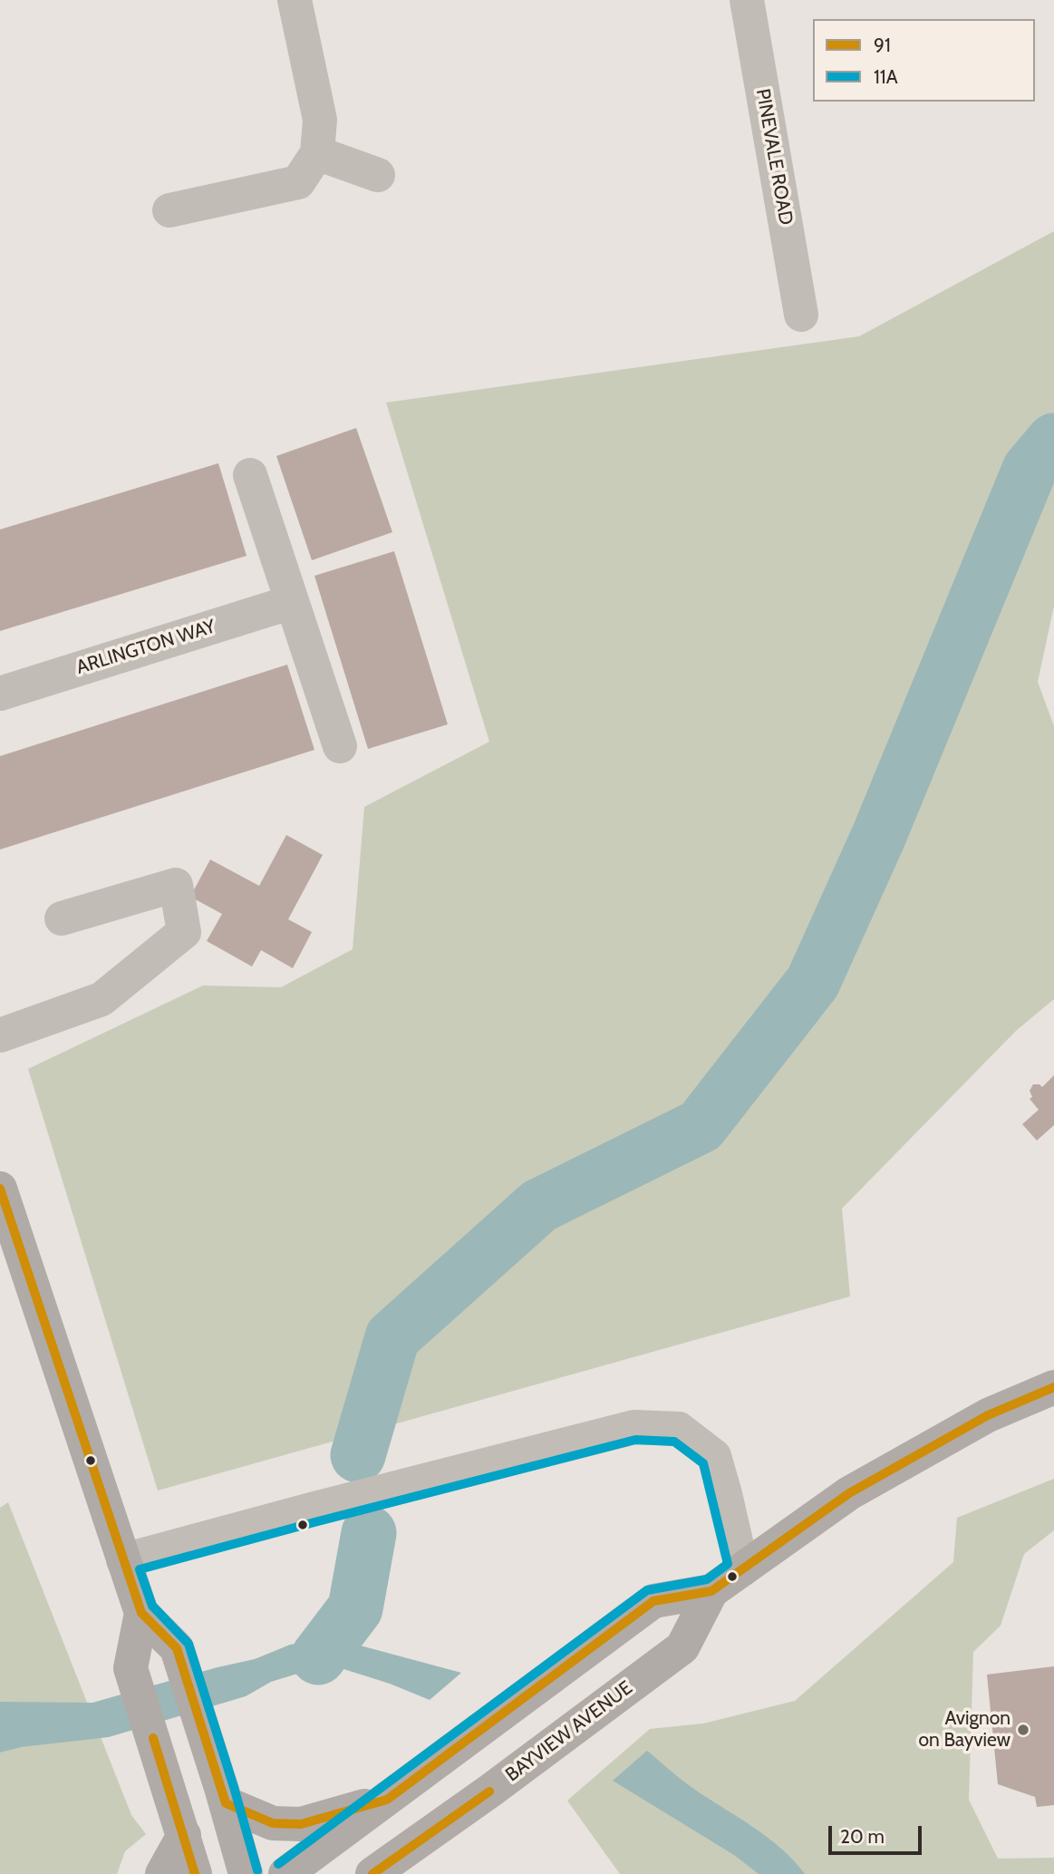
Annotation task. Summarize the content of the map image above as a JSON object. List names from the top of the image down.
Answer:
{
  "streets": {
    "main road": ["BAYVIEW AVENUE"],
    "street": ["PINEVALE ROAD", "ARLINGTON WAY"]
  },
  "places": ["Avignon on Bayview"],
  "lines": ["transit line 91", "transit line 11A"],
  "legend": ["91", "11A"],
  "scale_bar": "20 m"
}
